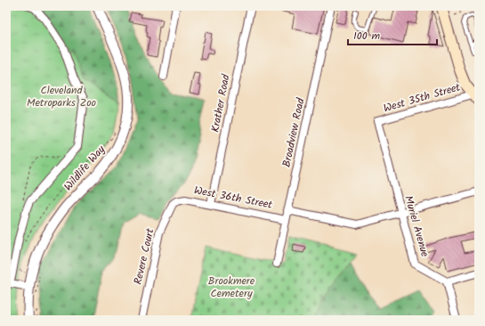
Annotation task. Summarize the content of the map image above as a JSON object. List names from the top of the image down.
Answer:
{
  "streets": {
    "street": [
      "West 35th Street",
      "Krather Road",
      "Broadview Road",
      "Wildlife Way",
      "West 36th Street",
      "Muriel Avenue",
      "Revere Court"
    ]
  },
  "crossings": [
    ["West 35th Street", "Muriel Avenue"],
    ["Krather Road", "West 36th Street"],
    ["Broadview Road", "West 36th Street"],
    ["West 36th Street", "Revere Court"]
  ],
  "parks": ["Cleveland Metroparks Zoo", "Brookmere Cemetery"],
  "scale_bar": "100 m"
}
